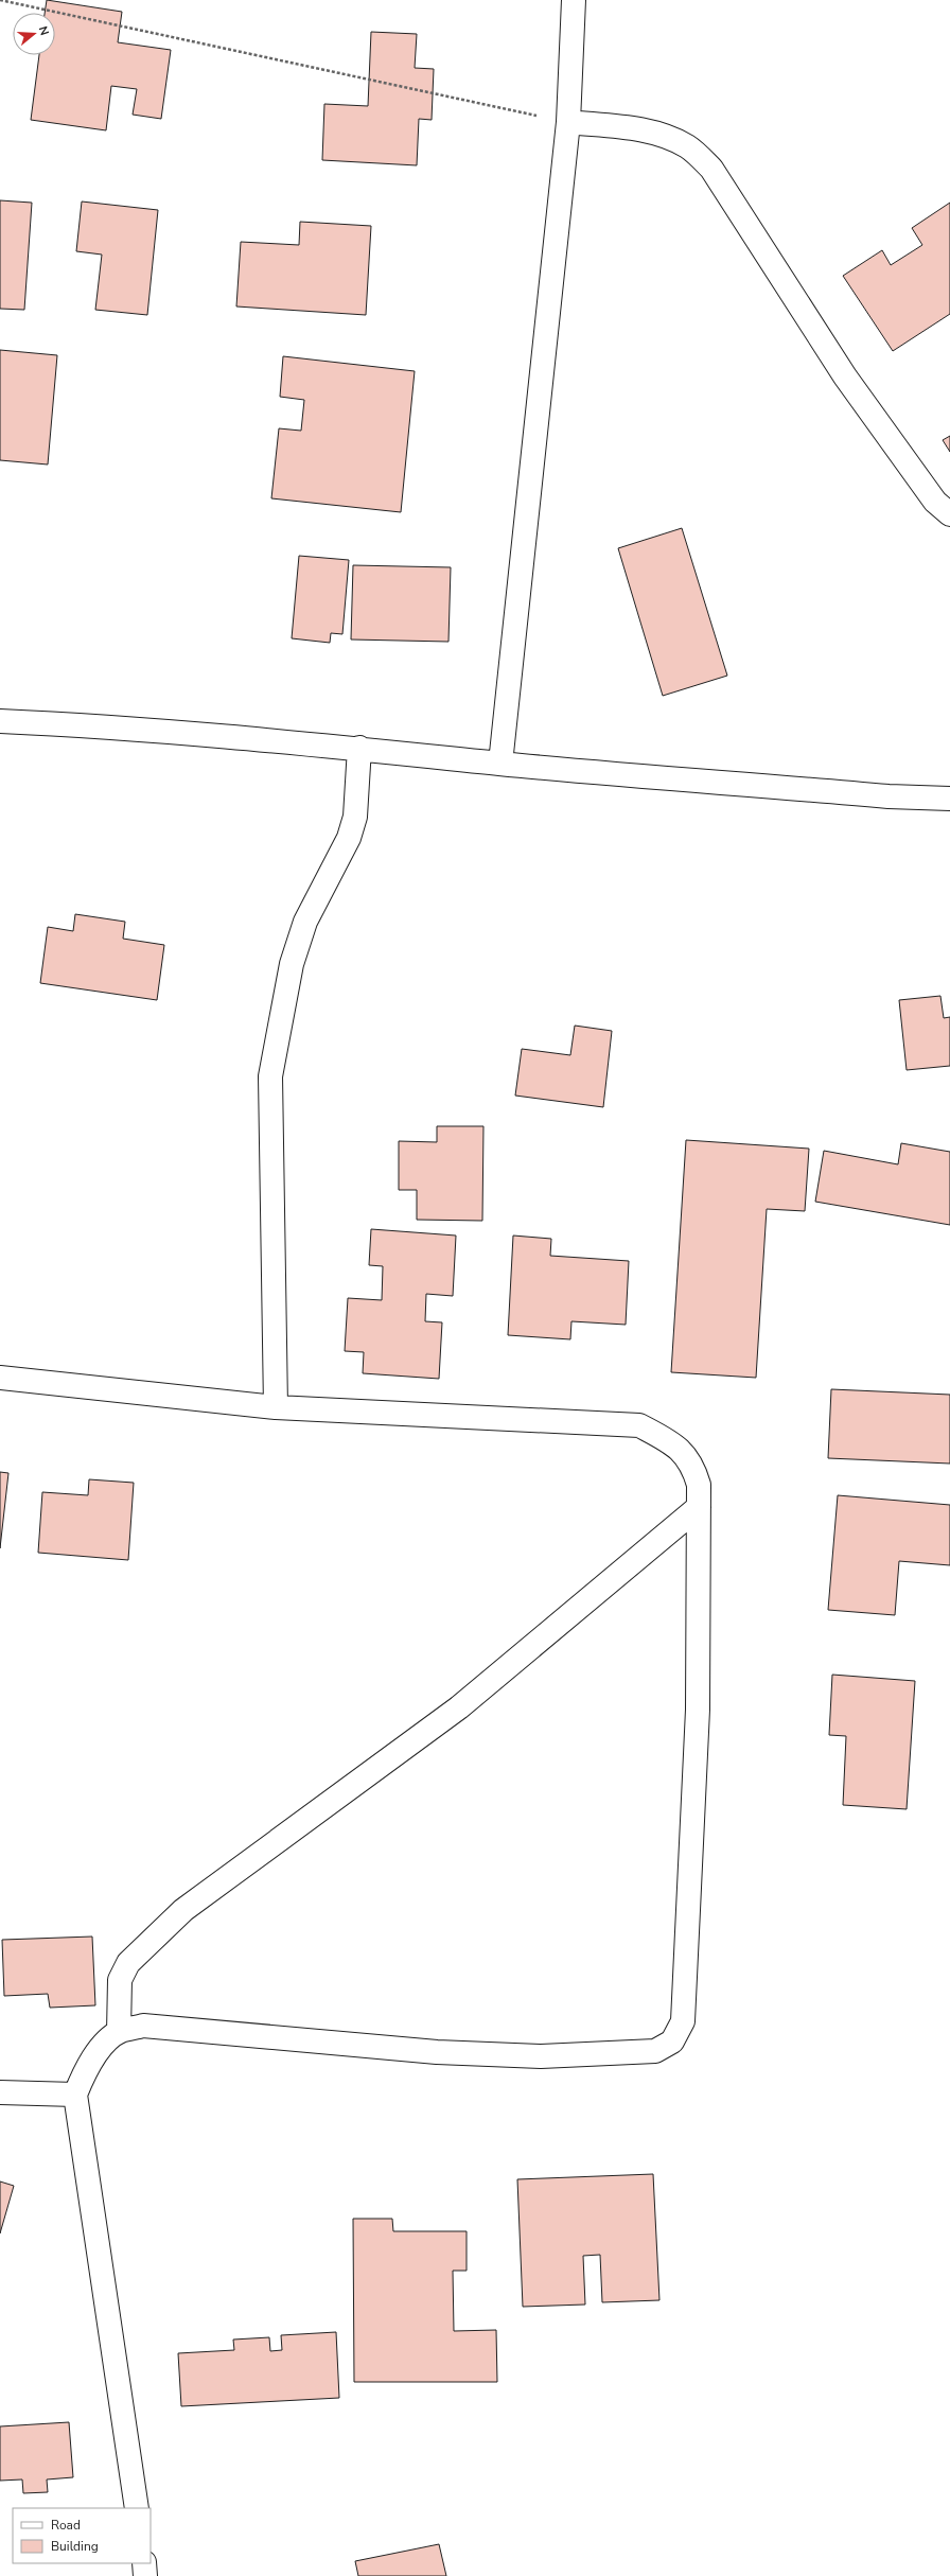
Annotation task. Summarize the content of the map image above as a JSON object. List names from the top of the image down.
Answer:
{
  "legend": ["Road", "Building"],
  "north": "right"
}
